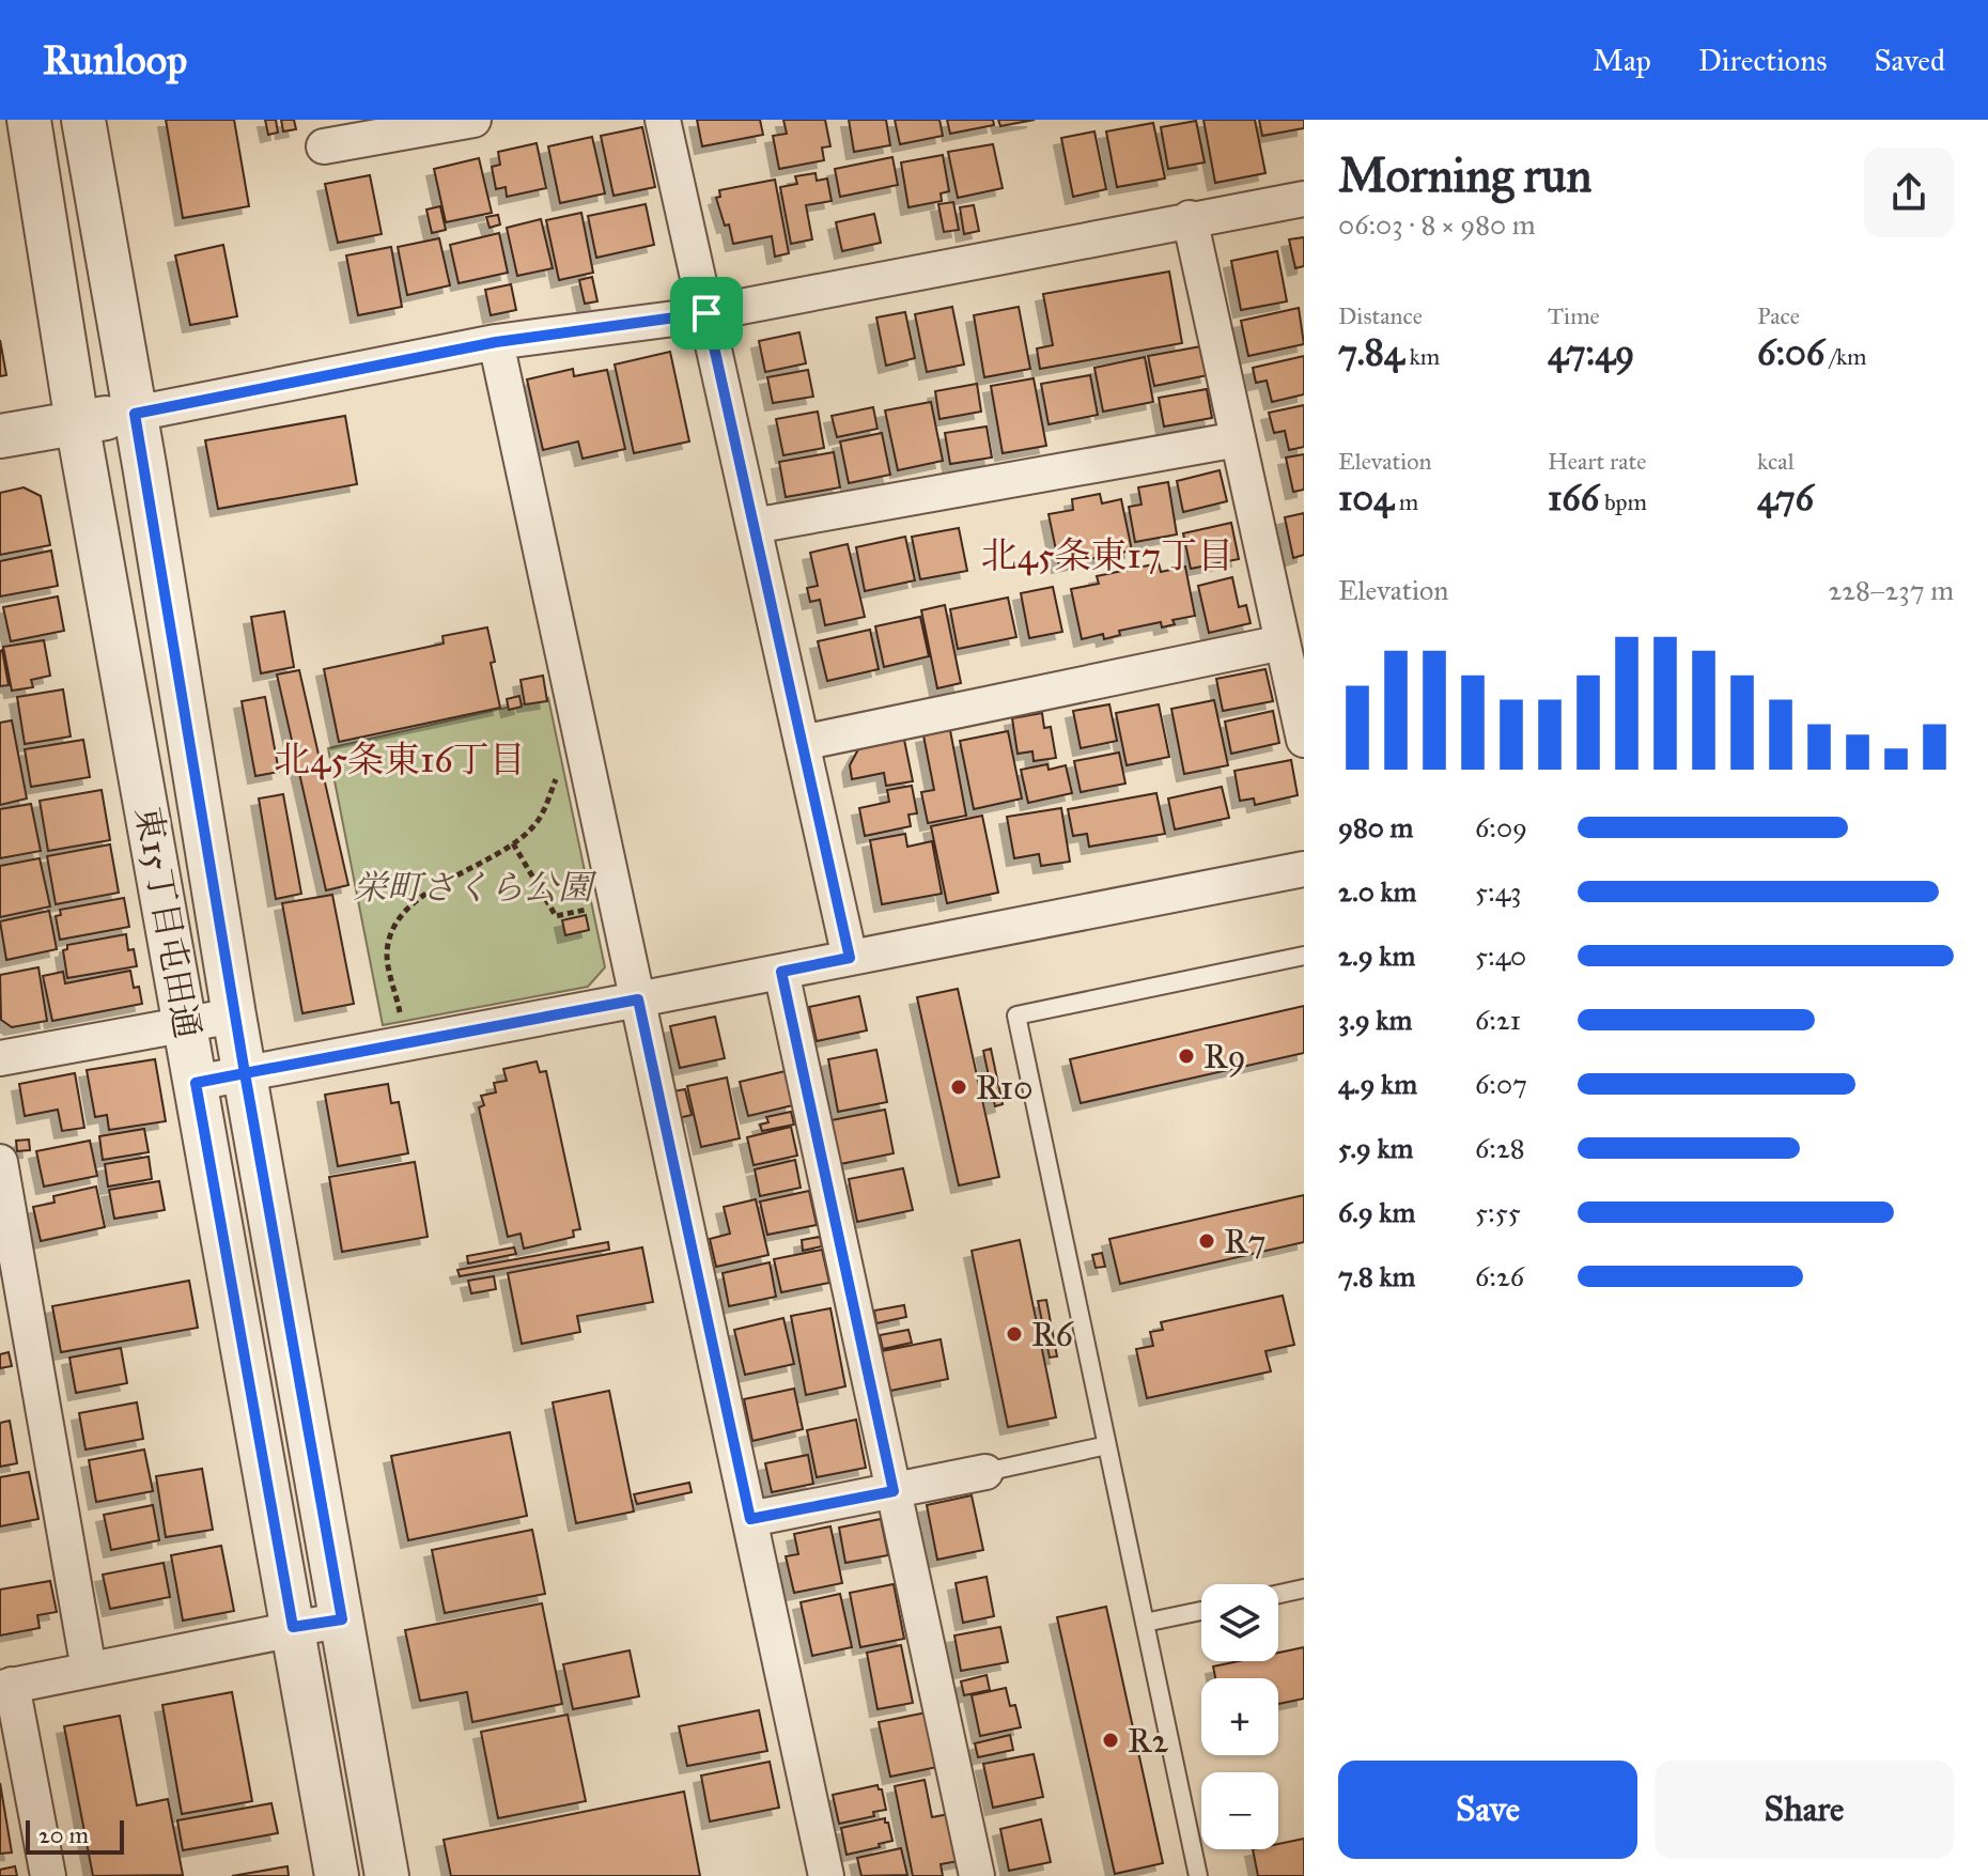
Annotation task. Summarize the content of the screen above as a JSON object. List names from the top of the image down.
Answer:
{
  "streets": {
    "street": ["東15丁目屯田通"]
  },
  "districts": ["北45条東17丁目", "北45条東16丁目"],
  "parks": ["栄町さくら公園"],
  "places": [
    "R9",
    "R10",
    "R7",
    "R6",
    "R2"
  ],
  "scale_bar": "20 m",
  "page": {
    "header": "Runloop",
    "nav": ["Map", "Directions", "Saved"],
    "heading": ["Morning run", "06:03 · 8 × 980 m"],
    "stats": [
      ["Distance", "7.84 km"],
      ["Time", "47:49"],
      ["Pace", "6:06 /km"],
      ["Elevation", "104 m"],
      ["Heart rate", "166 bpm"],
      ["kcal", "476"]
    ],
    "chart": ["Elevation", "228–237 m"],
    "list": [
      {
        "name": "980 m",
        "note": "6:09"
      },
      {
        "name": "2.0 km",
        "note": "5:43"
      },
      {
        "name": "2.9 km",
        "note": "5:40"
      },
      {
        "name": "3.9 km",
        "note": "6:21"
      },
      {
        "name": "4.9 km",
        "note": "6:07"
      },
      {
        "name": "5.9 km",
        "note": "6:28"
      },
      {
        "name": "6.9 km",
        "note": "5:55"
      },
      {
        "name": "7.8 km",
        "note": "6:26"
      }
    ],
    "map_buttons": ["+", "−"],
    "buttons": ["Save", "Share"],
    "scale": "20 m"
  }
}
